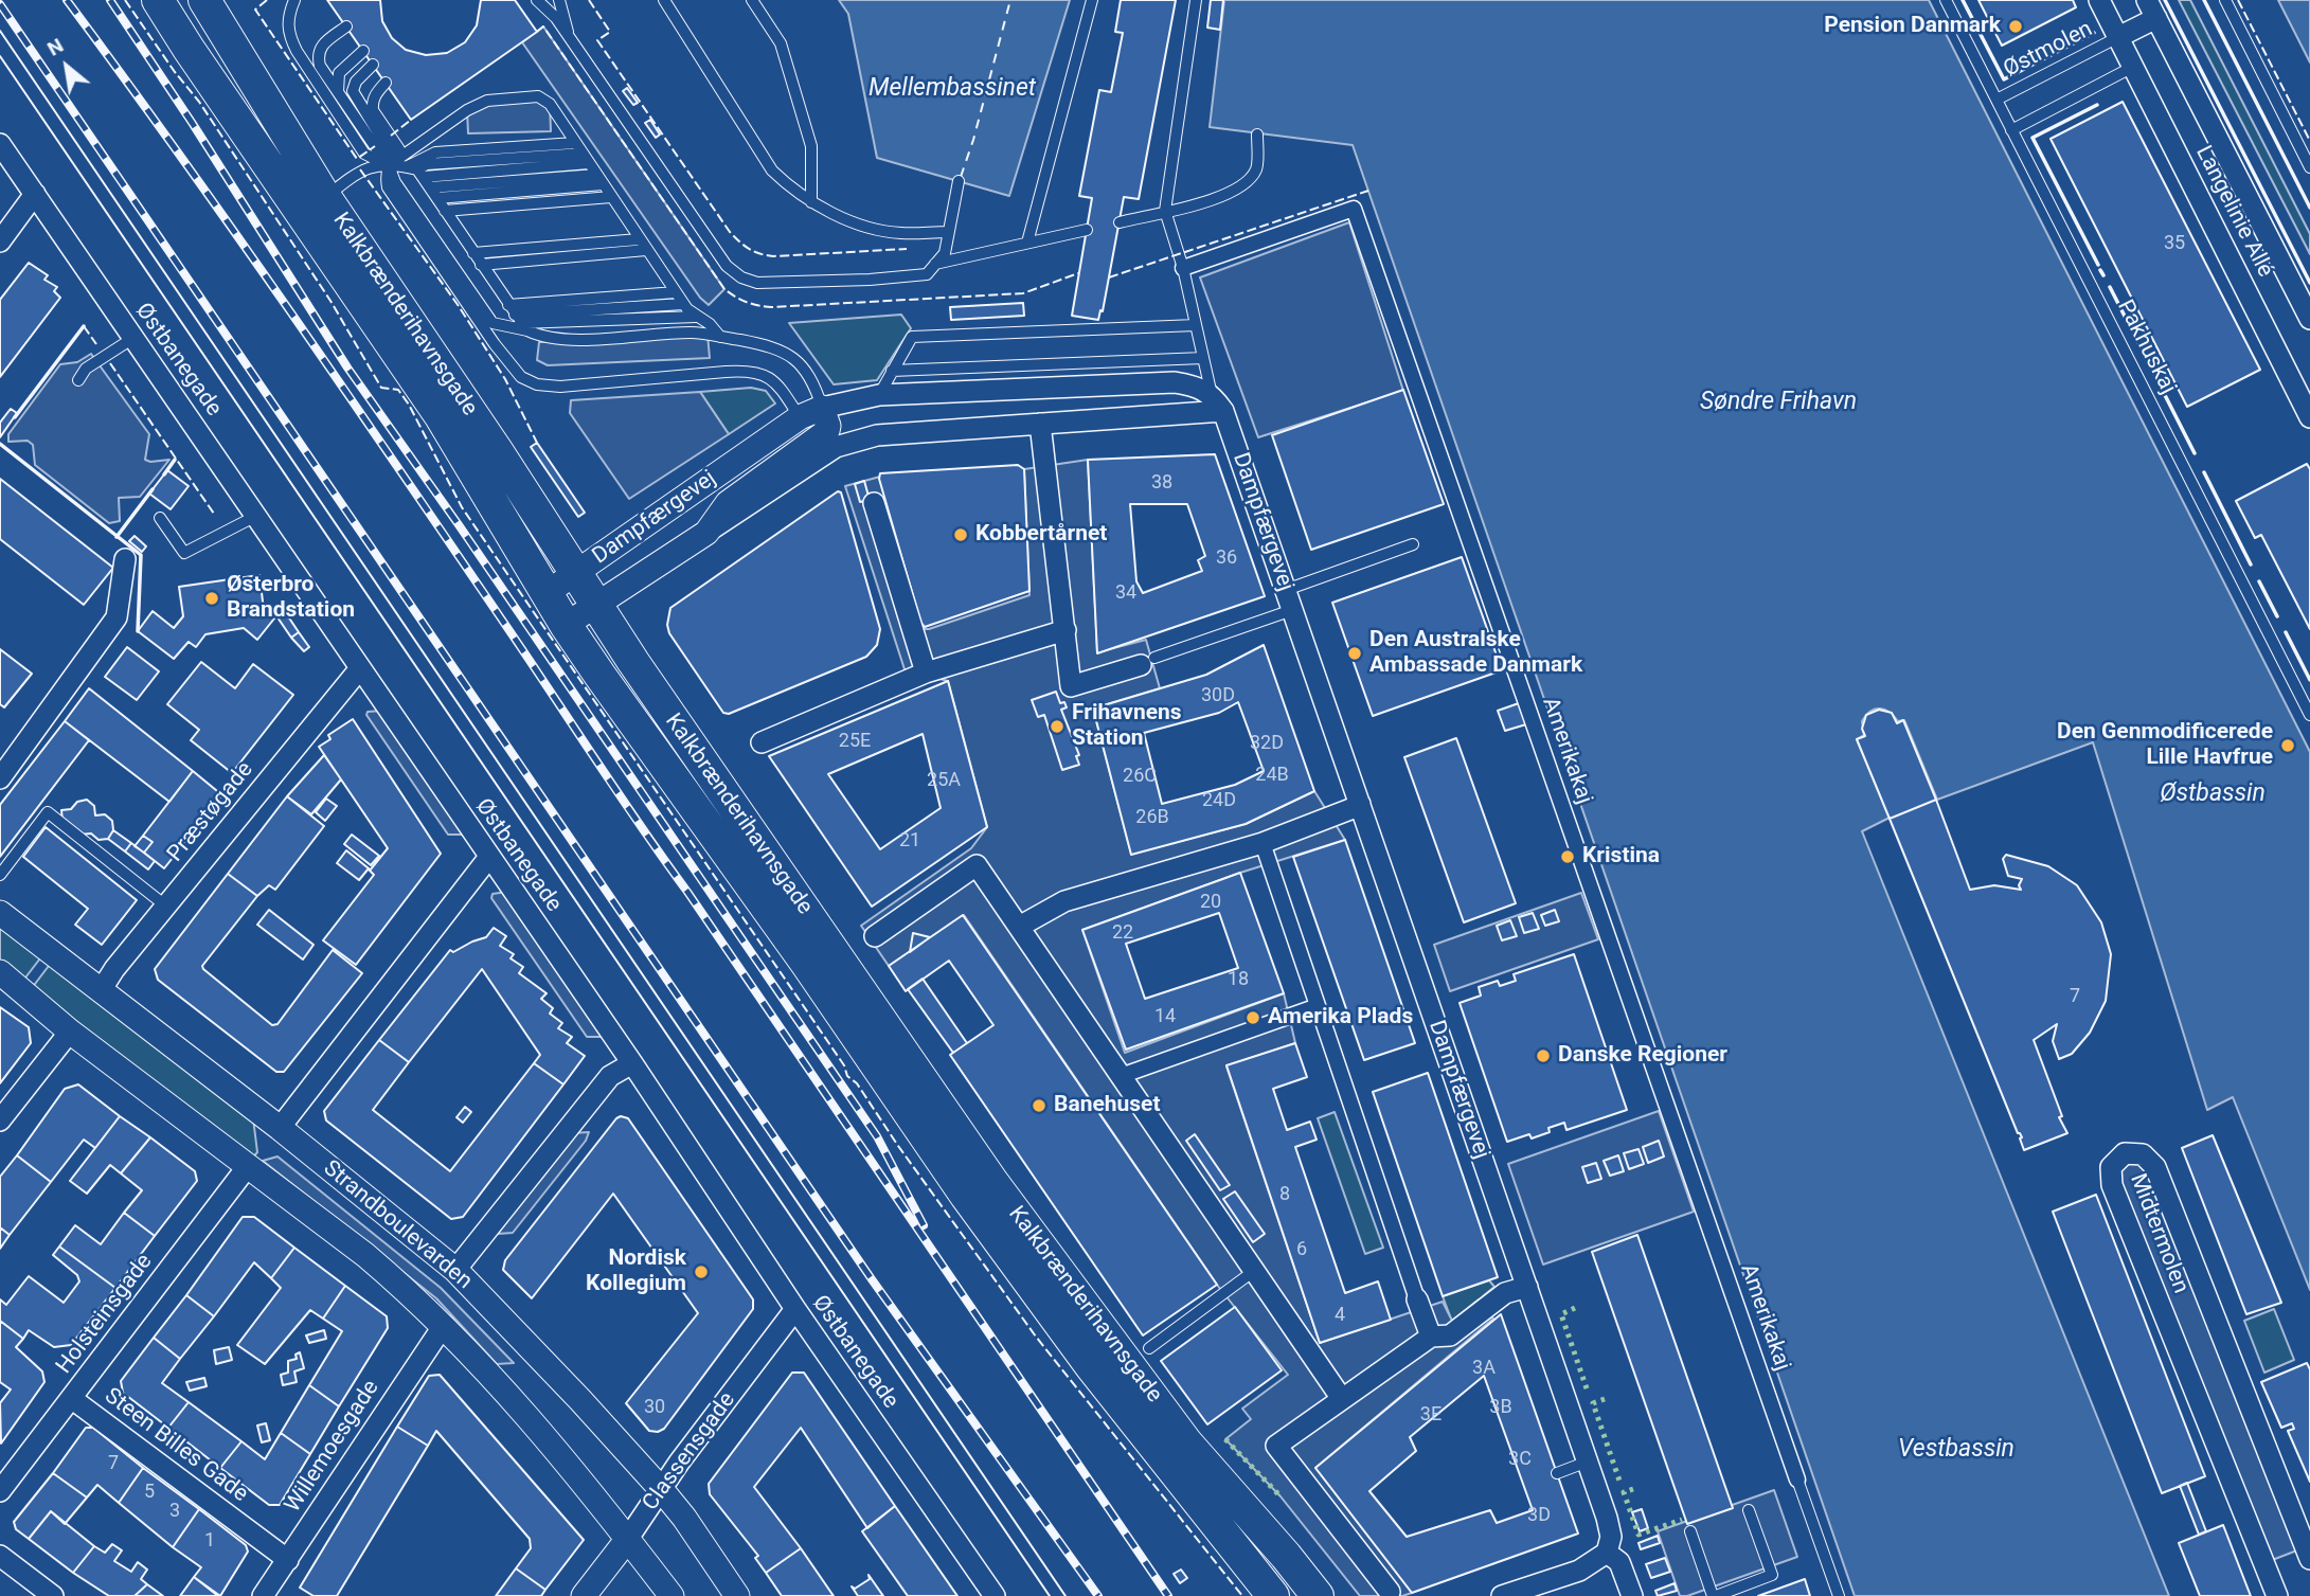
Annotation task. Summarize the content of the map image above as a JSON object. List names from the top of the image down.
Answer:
{
  "streets": {
    "main road": ["Kalkbrænderihavnsgade"],
    "street": [
      "Langelinie Allé",
      "Østbanegade",
      "Dampfærgevej",
      "Amerikakaj",
      "Præstøgade",
      "Strandboulevarden",
      "Midtermolen",
      "Holsteinsgade",
      "Steen Billes Gade",
      "Willemoesgade",
      "Classensgade"
    ],
    "lane": ["Østmolen", "Pakhuskaj"]
  },
  "crossings": [
    ["Østmolen", "Langelinie Allé"],
    ["Østmolen", "Pakhuskaj"],
    ["Kalkbrænderihavnsgade", "Dampfærgevej"],
    ["Østbanegade", "Præstøgade"],
    ["Østbanegade", "Classensgade"],
    ["Præstøgade", "Strandboulevarden"],
    ["Strandboulevarden", "Holsteinsgade"],
    ["Strandboulevarden", "Willemoesgade"],
    ["Strandboulevarden", "Classensgade"],
    ["Holsteinsgade", "Steen Billes Gade"],
    ["Steen Billes Gade", "Willemoesgade"]
  ],
  "water": [
    "Mellembassinet",
    "Søndre Frihavn",
    "Østbassin",
    "Vestbassin"
  ],
  "places": [
    "Pension Danmark",
    "Kobbertårnet",
    "Østerbro Brandstation",
    "Den Australske Ambassade Danmark",
    "Frihavnens Station",
    "Den Genmodificerede Lille Havfrue",
    "Kristina",
    "Amerika Plads",
    "Danske Regioner",
    "Banehuset",
    "Nordisk Kollegium"
  ],
  "house_numbers": [
    "35",
    "38",
    "36",
    "34",
    "30D",
    "25E",
    "32D",
    "24B",
    "26C",
    "25A",
    "24D",
    "26B",
    "21",
    "20",
    "22",
    "18",
    "7",
    "14",
    "8",
    "6",
    "4",
    "3A",
    "30",
    "3B",
    "3E",
    "3C",
    "7",
    "5",
    "3",
    "3D",
    "1"
  ],
  "north": "top left"
}
